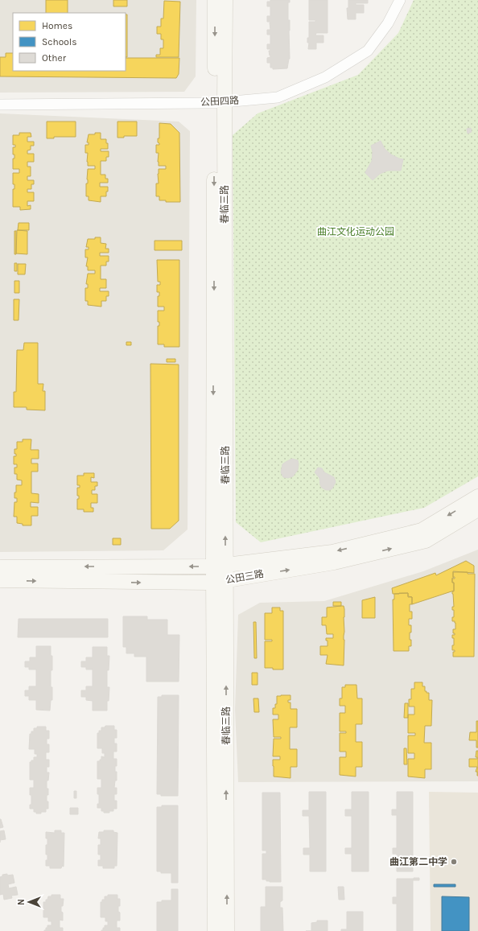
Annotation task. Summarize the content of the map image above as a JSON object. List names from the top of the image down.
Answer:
{
  "streets": {
    "street": ["公田四路", "春临三路", "公田三路"]
  },
  "crossings": [
    ["公田四路", "春临三路"],
    ["春临三路", "公田三路"]
  ],
  "parks": ["曲江文化运动公园"],
  "places": ["曲江第二中学"],
  "legend": ["Homes", "Schools", "Other"],
  "north": "left"
}
